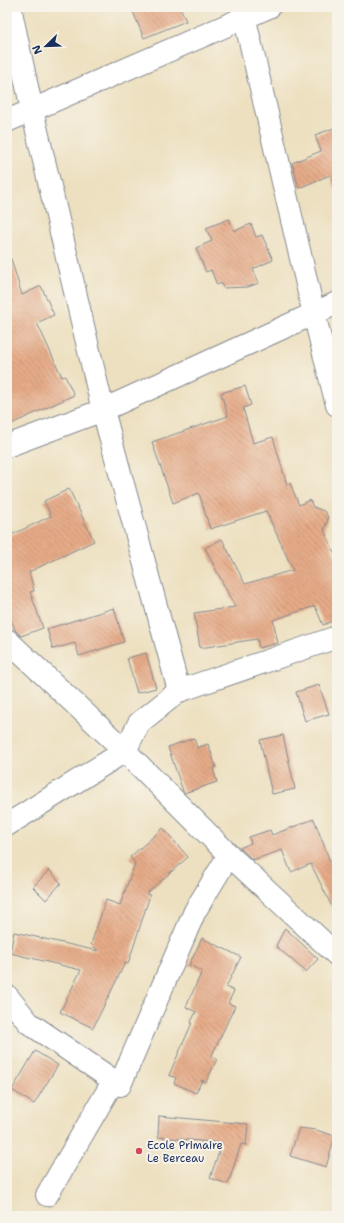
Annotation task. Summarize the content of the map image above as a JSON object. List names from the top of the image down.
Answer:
{
  "places": ["Ecole Primaire Le Berceau"],
  "north": "bottom left"
}
